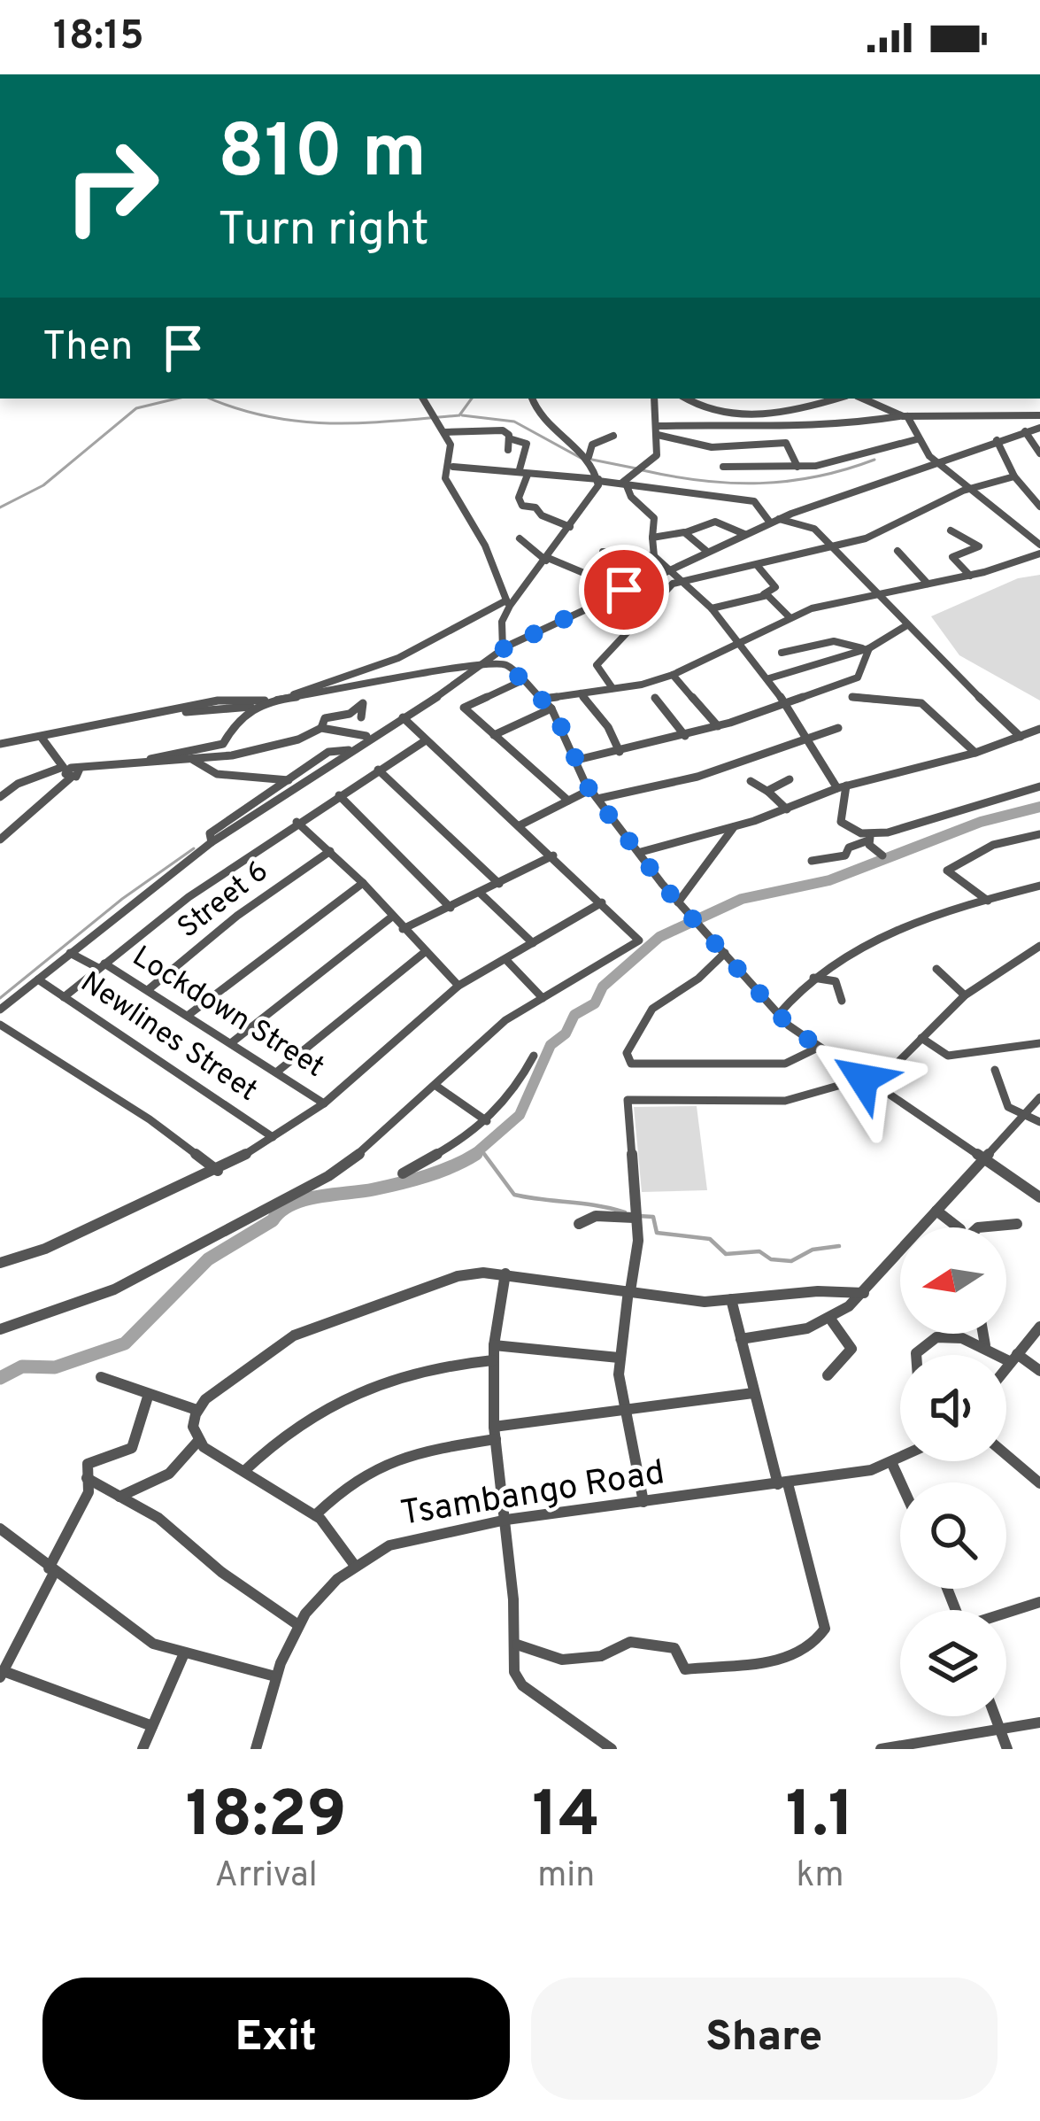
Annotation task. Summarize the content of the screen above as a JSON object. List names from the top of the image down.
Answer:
{
  "streets": {
    "street": [
      "Street 6",
      "Lockdown Street",
      "Newlines Street",
      "Tsambango Road"
    ]
  },
  "crossings": [
    ["Street 6", "Lockdown Street"]
  ],
  "north": "left",
  "page": {
    "status": "18:15",
    "turn": ["810 m", "Turn right"],
    "then": "Then",
    "eta": [
      "18:29",
      "Arrival",
      "14",
      "min",
      "1.1",
      "km"
    ],
    "buttons": ["Exit", "Share"]
  }
}
